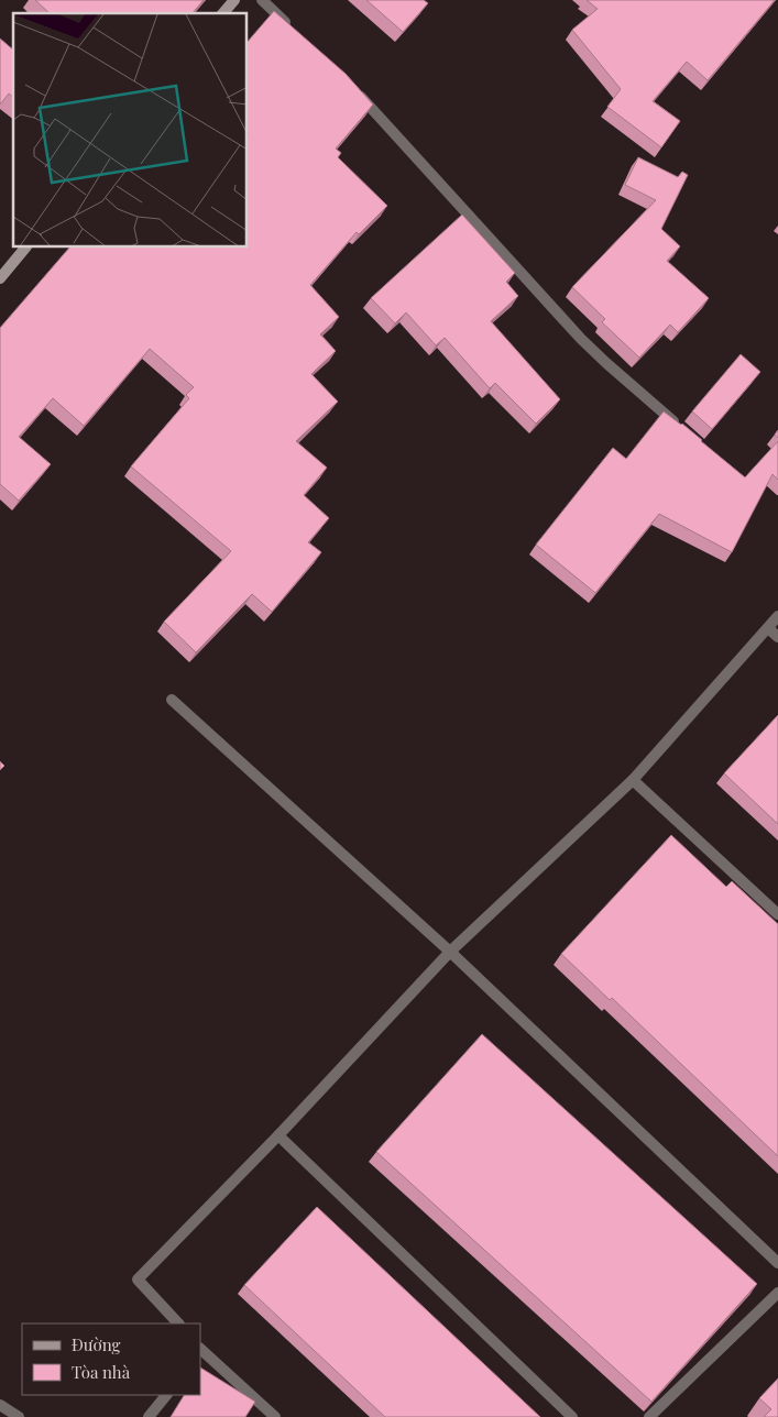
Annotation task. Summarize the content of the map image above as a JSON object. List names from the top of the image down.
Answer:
{
  "legend": ["Đường", "Tòa nhà"]
}
